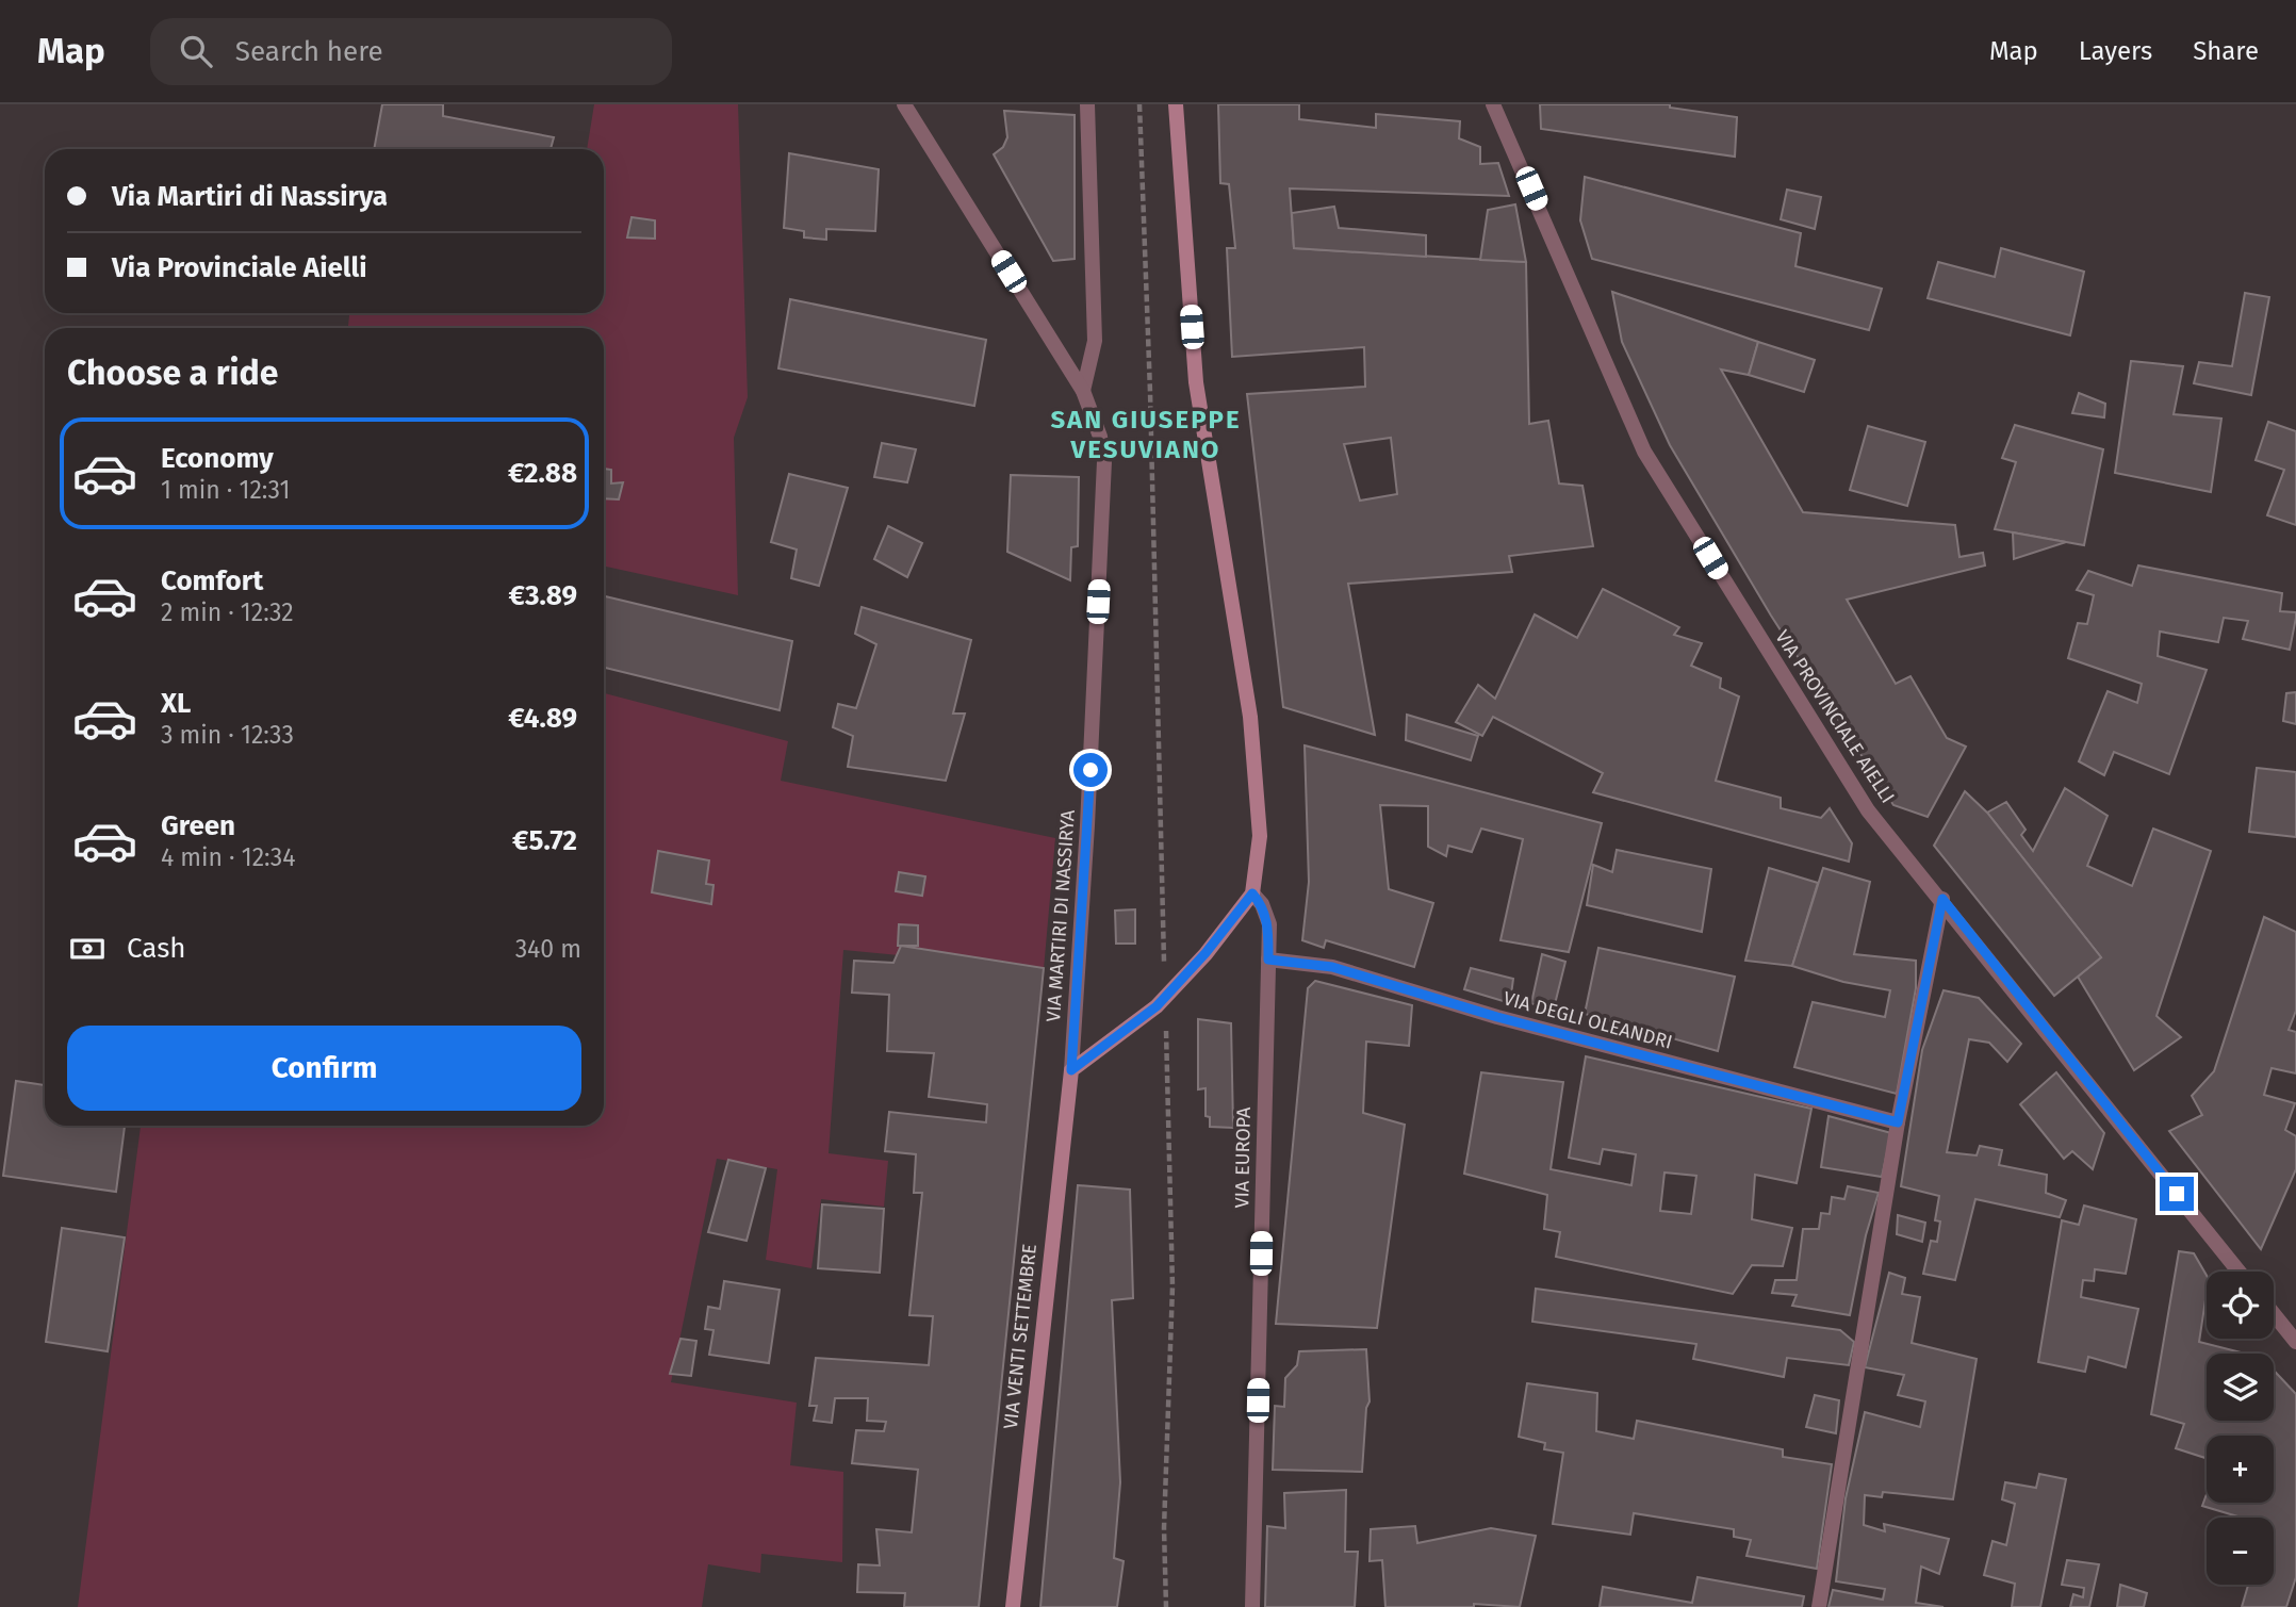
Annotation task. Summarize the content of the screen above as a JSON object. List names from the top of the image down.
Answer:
{
  "streets": {
    "main road": ["VIA VENTI SETTEMBRE"],
    "street": [
      "VIA PROVINCIALE AIELLI",
      "VIA MARTIRI DI NASSIRYA",
      "VIA DEGLI OLEANDRI",
      "VIA EUROPA"
    ]
  },
  "crossings": [
    ["VIA MARTIRI DI NASSIRYA", "VIA VENTI SETTEMBRE"],
    ["VIA DEGLI OLEANDRI", "VIA EUROPA"]
  ],
  "districts": ["SAN GIUSEPPE VESUVIANO"],
  "page": {
    "header": "Map",
    "search": "Search here",
    "nav": ["Map", "Layers", "Share"],
    "banner": ["Via Martiri di Nassirya", "Via Provinciale Aielli"],
    "heading": "Choose a ride",
    "list": [
      {
        "name": "Economy",
        "note": "1 min · 12:31",
        "value": "€2.88"
      },
      {
        "name": "Comfort",
        "note": "2 min · 12:32",
        "value": "€3.89"
      },
      {
        "name": "XL",
        "note": "3 min · 12:33",
        "value": "€4.89"
      },
      {
        "name": "Green",
        "note": "4 min · 12:34",
        "value": "€5.72"
      }
    ],
    "pay": ["Cash", "340 m"],
    "buttons": "Confirm",
    "map_buttons": ["+", "−"]
  }
}
